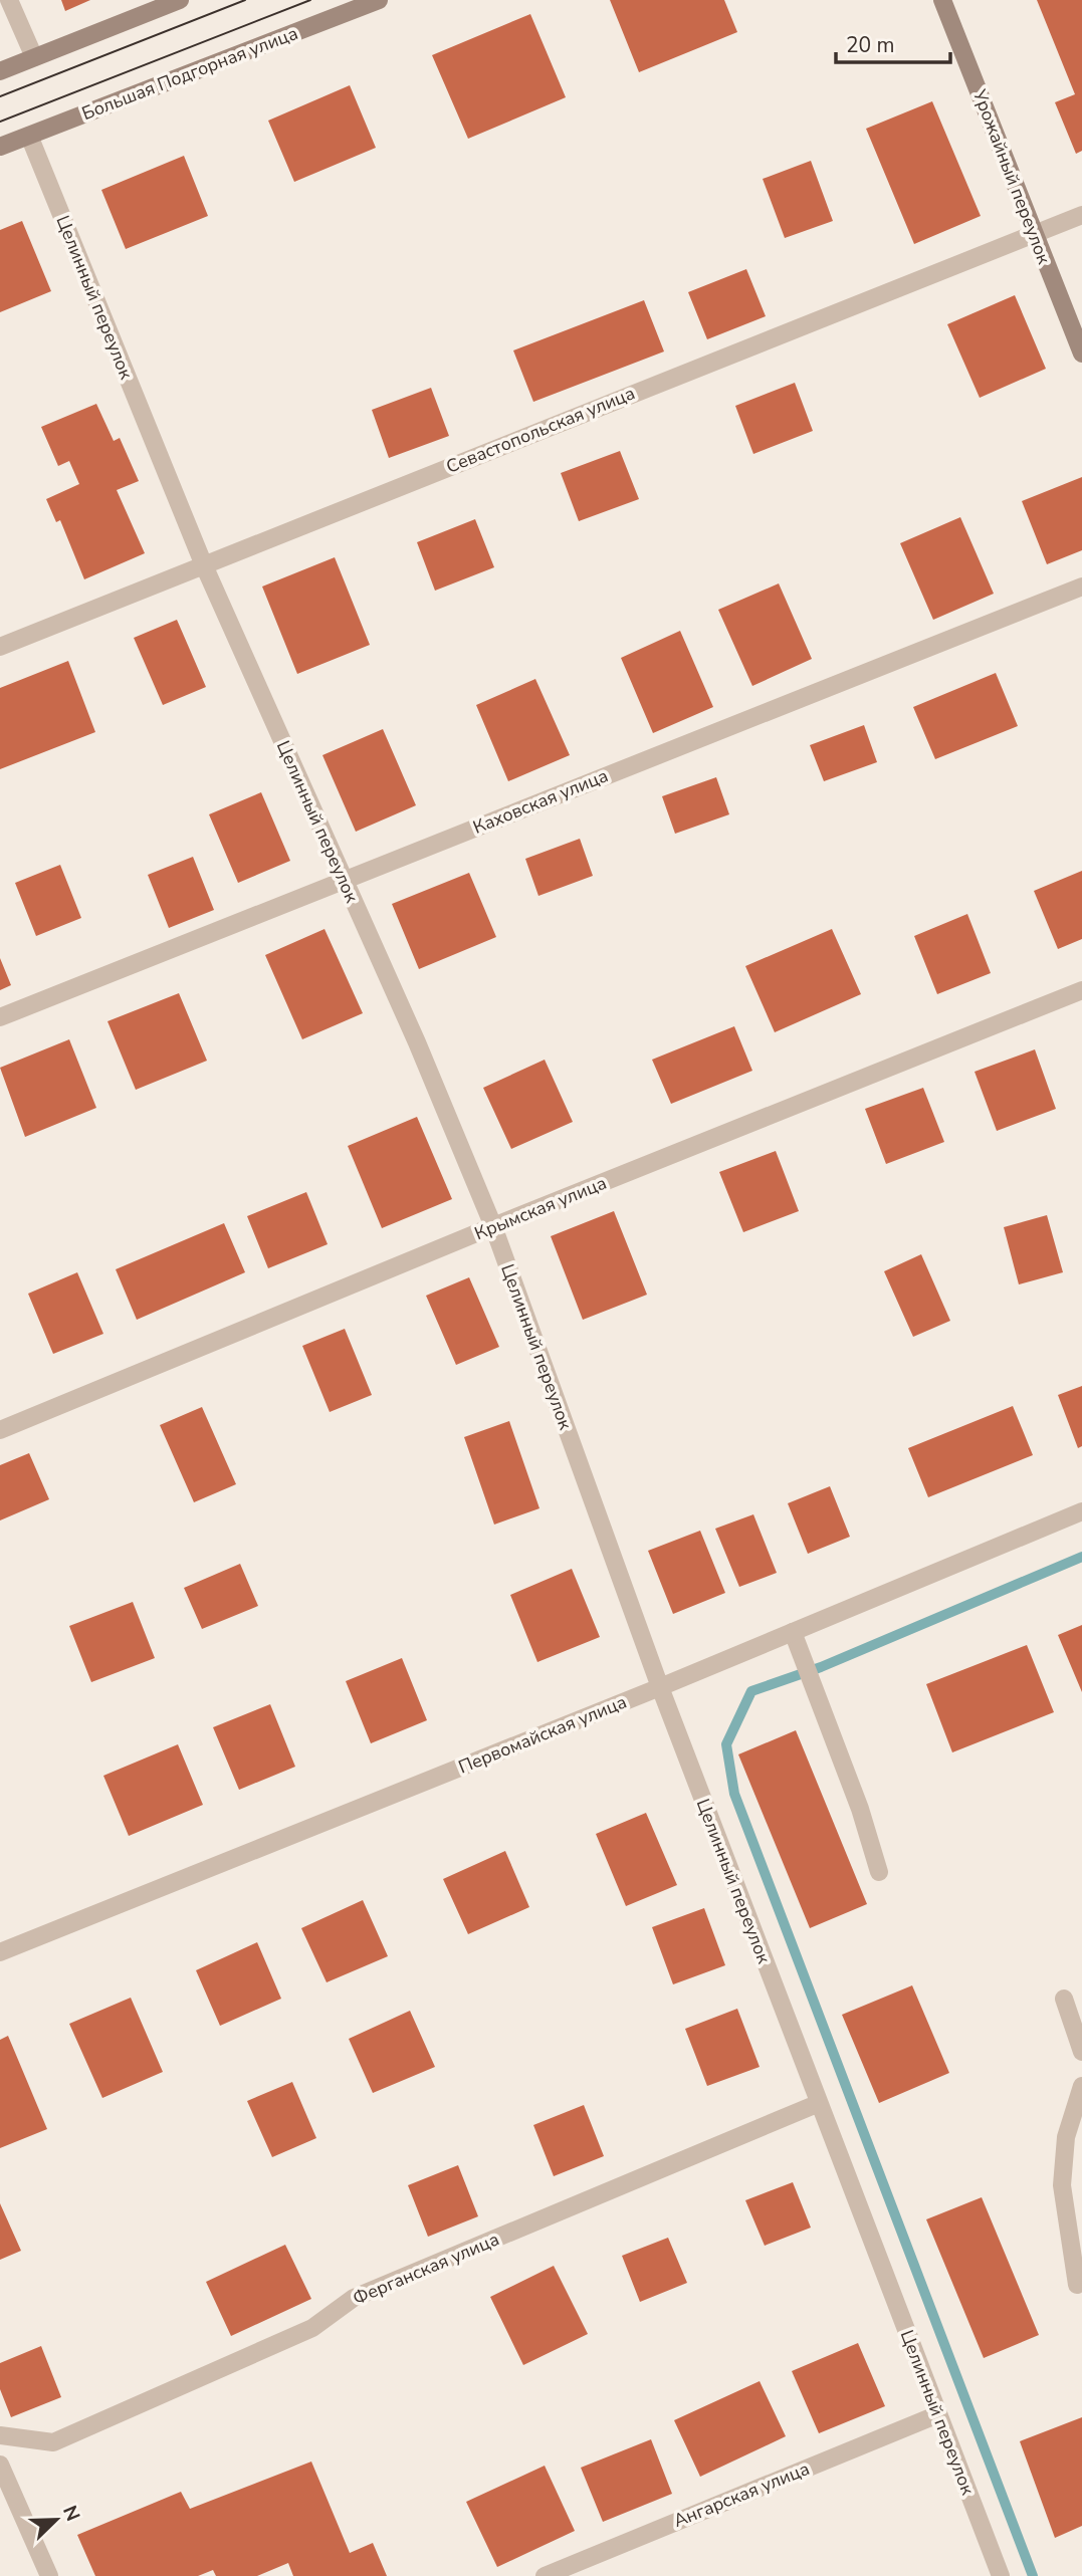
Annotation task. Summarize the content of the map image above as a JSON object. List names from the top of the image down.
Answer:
{
  "streets": {
    "main road": ["Большая Подгорная улица", "Урожайный переулок"],
    "street": [
      "Целинный переулок",
      "Севастопольская улица",
      "Каховская улица",
      "Крымская улица",
      "Первомайская улица",
      "Ферганская улица",
      "Ангарская улица"
    ]
  },
  "crossings": [
    ["Большая Подгорная улица", "Целинный переулок"],
    ["Урожайный переулок", "Севастопольская улица"],
    ["Целинный переулок", "Севастопольская улица"],
    ["Целинный переулок", "Каховская улица"],
    ["Целинный переулок", "Крымская улица"],
    ["Целинный переулок", "Первомайская улица"],
    ["Целинный переулок", "Ферганская улица"],
    ["Целинный переулок", "Ангарская улица"]
  ],
  "scale_bar": "20 m",
  "north": "top right"
}
